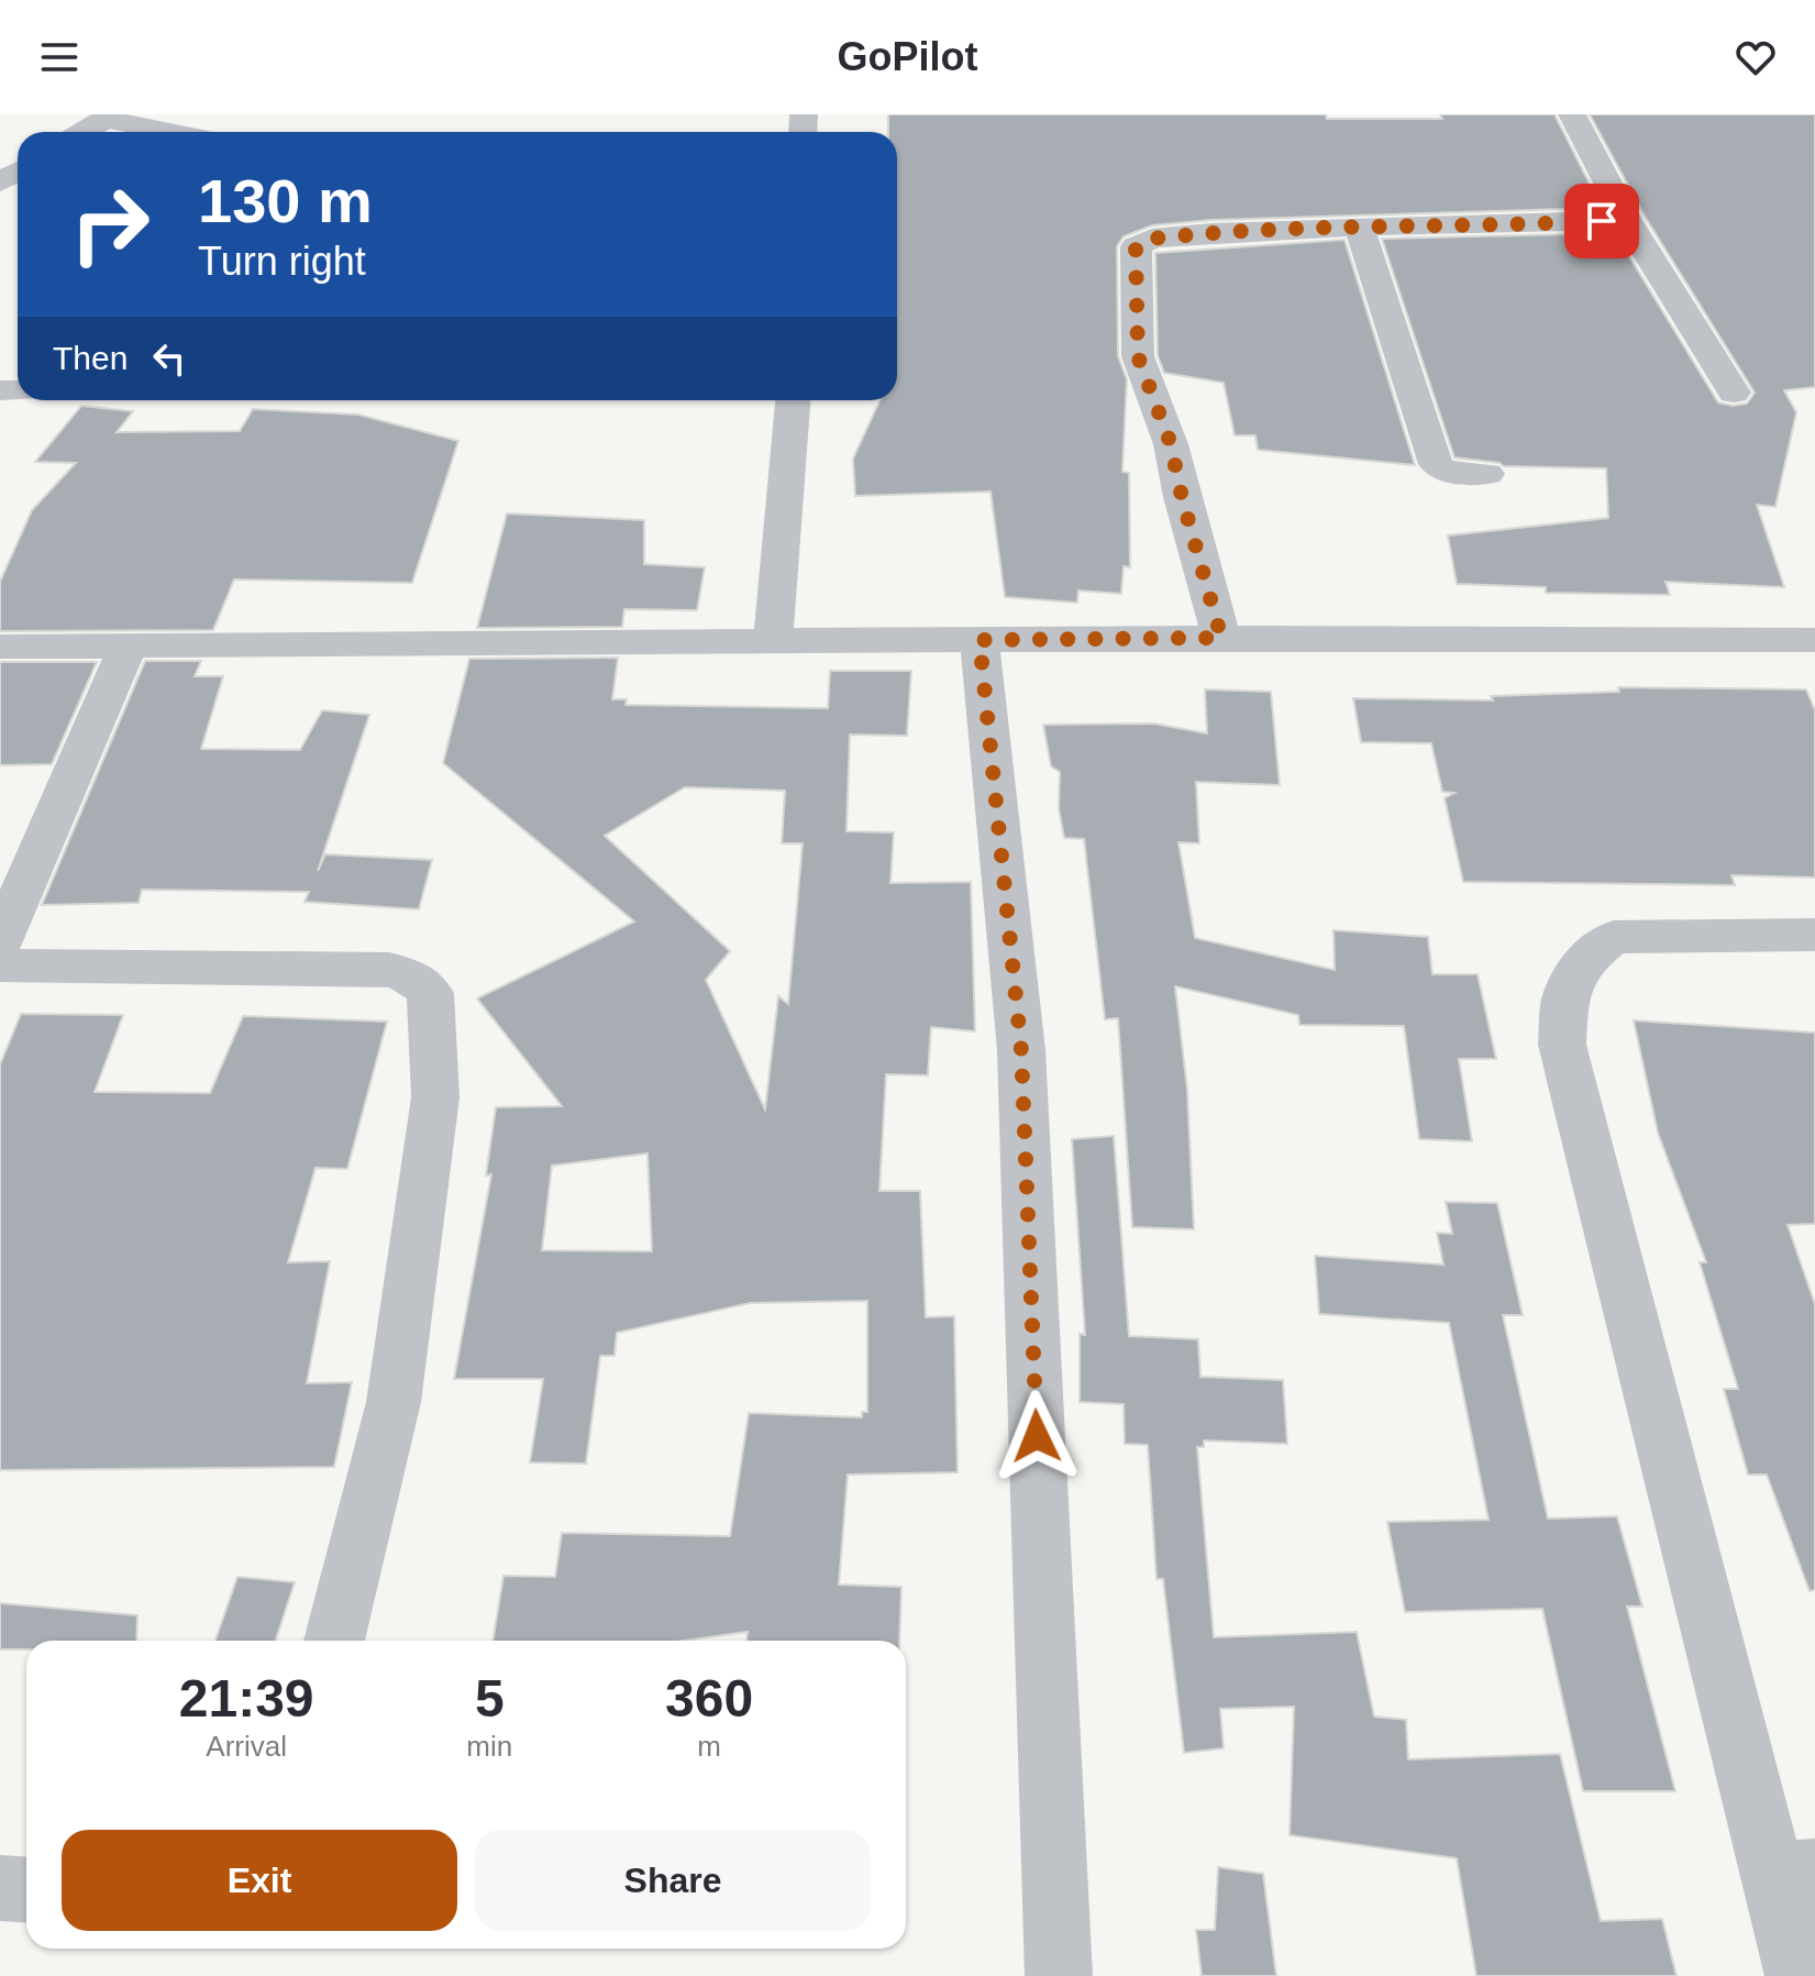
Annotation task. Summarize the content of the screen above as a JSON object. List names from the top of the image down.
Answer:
{
  "page": {
    "header": "GoPilot",
    "turn": ["130 m", "Turn right"],
    "then": "Then",
    "eta": [
      "21:39",
      "Arrival",
      "5",
      "min",
      "360",
      "m"
    ],
    "buttons": ["Exit", "Share"]
  }
}
